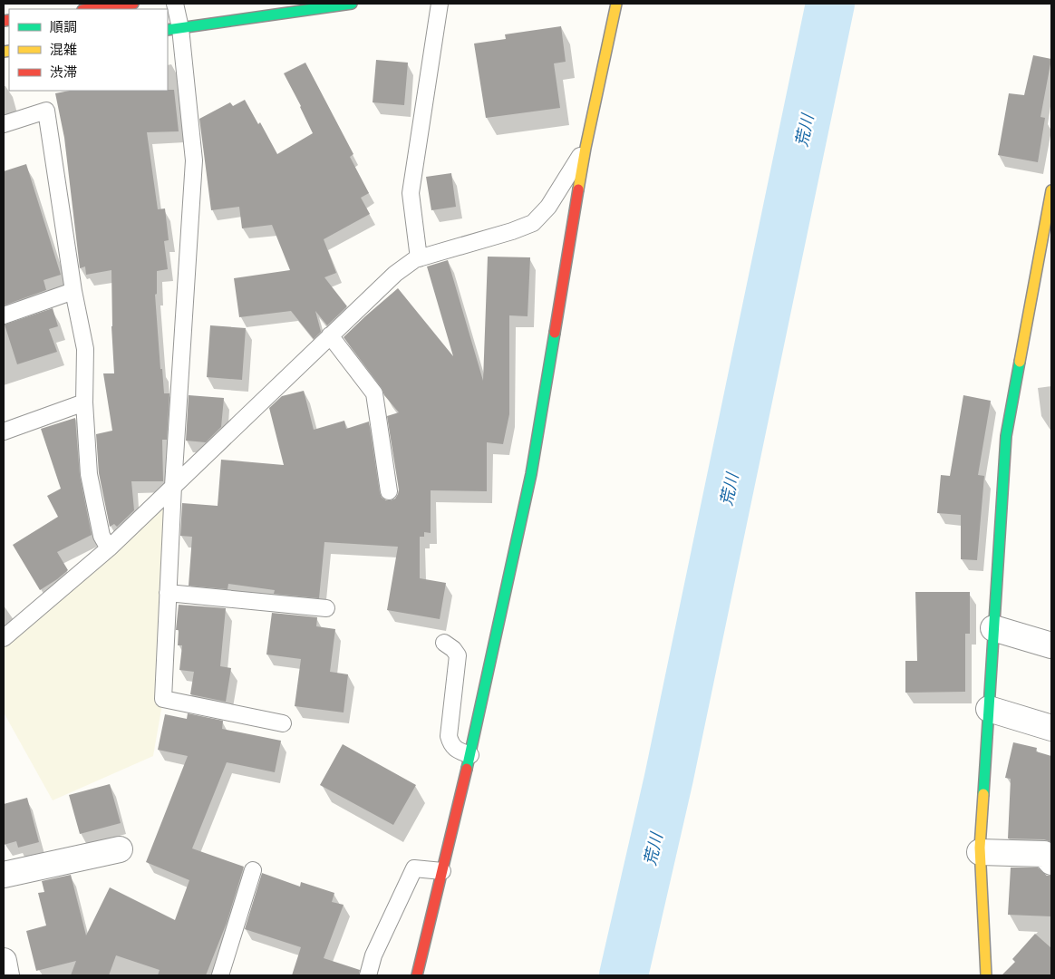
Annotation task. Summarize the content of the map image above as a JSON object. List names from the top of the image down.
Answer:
{
  "water": ["荒川"],
  "legend": ["順調", "混雑", "渋滞"]
}
